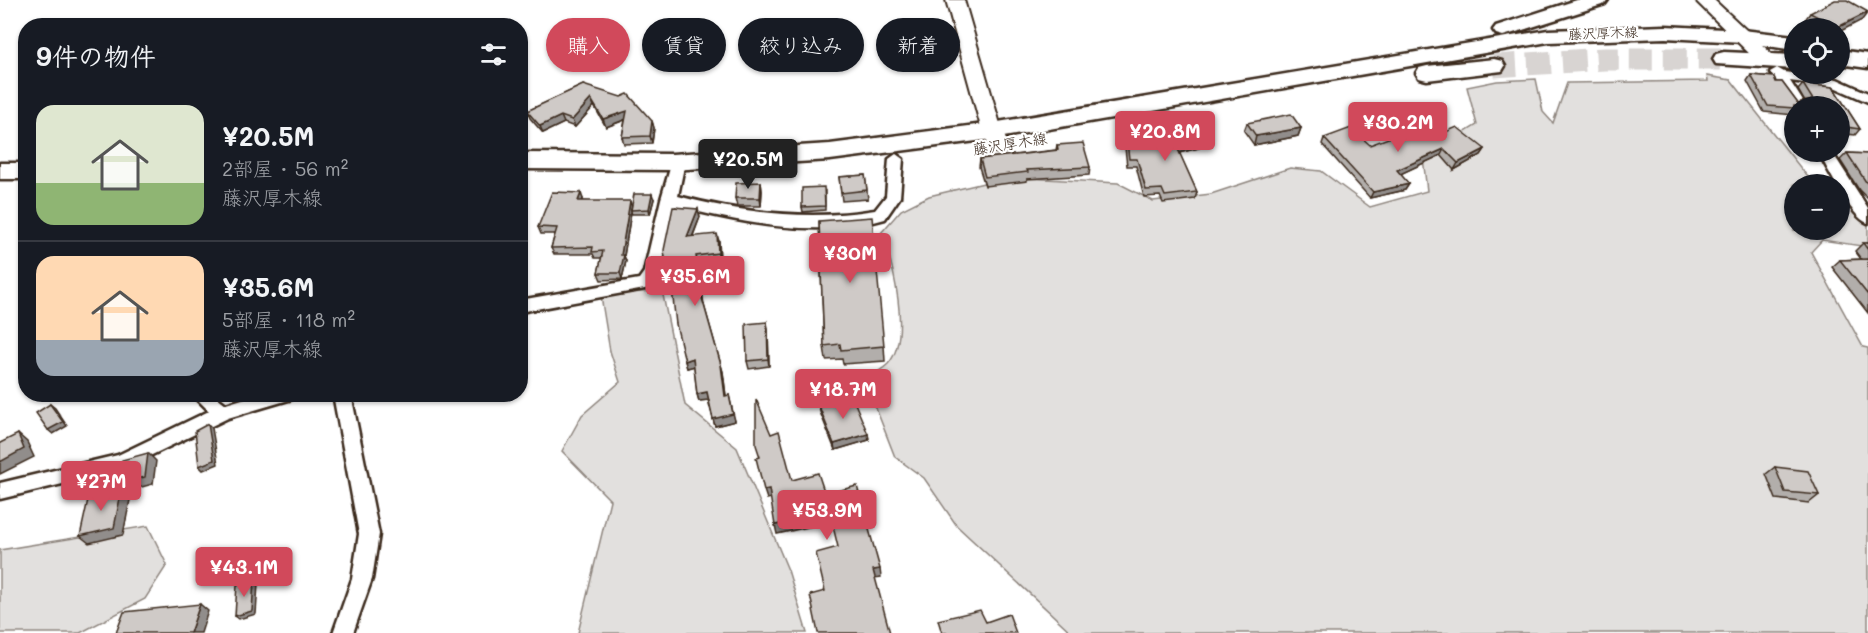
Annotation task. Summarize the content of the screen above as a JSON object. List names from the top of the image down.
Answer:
{
  "streets": {
    "main road": ["藤沢厚木線"]
  },
  "page": {
    "map_buttons": ["+", "−"],
    "chip": [
      "購入",
      "賃貸",
      "絞り込み",
      "新着"
    ],
    "heading": "9件の物件",
    "list": [
      {
        "name": "¥20.5M",
        "note": "2部屋 · 56 m² · 藤沢厚木線"
      },
      {
        "name": "¥35.6M",
        "note": "5部屋 · 118 m² · 藤沢厚木線"
      }
    ],
    "price": [
      "¥30.2M",
      "¥20.8M",
      "¥20.5M",
      "¥30M",
      "¥35.6M",
      "¥18.7M",
      "¥27M",
      "¥53.9M",
      "¥43.1M"
    ]
  }
}
